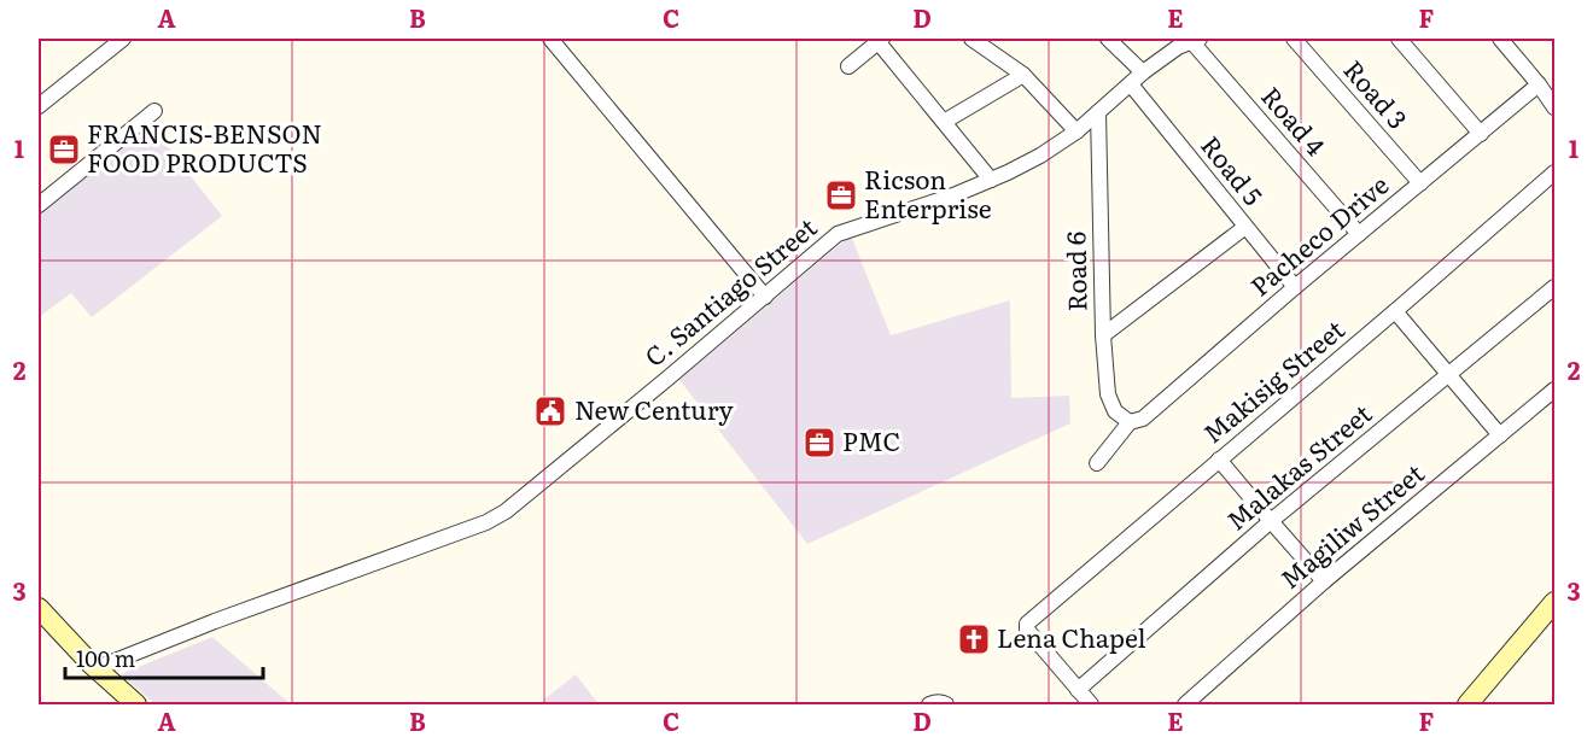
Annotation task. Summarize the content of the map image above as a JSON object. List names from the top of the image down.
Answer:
{
  "streets": {
    "street": [
      "Road 3",
      "Road 4",
      "Road 5",
      "Pacheco Drive",
      "Road 6",
      "C. Santiago Street",
      "Makisig Street",
      "Malakas Street",
      "Magiliw Street"
    ]
  },
  "crossings": [
    ["Road 3", "Pacheco Drive"],
    ["Road 4", "Pacheco Drive"],
    ["Road 4", "C. Santiago Street"],
    ["Road 5", "Pacheco Drive"],
    ["Road 5", "C. Santiago Street"],
    ["Pacheco Drive", "Road 6"],
    ["Road 6", "C. Santiago Street"],
    ["Makisig Street", "Malakas Street"]
  ],
  "places": {
    "office": ["FRANCIS-BENSON FOOD PRODUCTS", "Ricson Enterprise", "PMC"],
    "public building": ["New Century"],
    "church": ["Lena Chapel"]
  },
  "scale_bar": "100 m",
  "grid": {
    "columns": [
      "A",
      "B",
      "C",
      "D",
      "E",
      "F"
    ],
    "rows": ["1", "2", "3"]
  }
}
